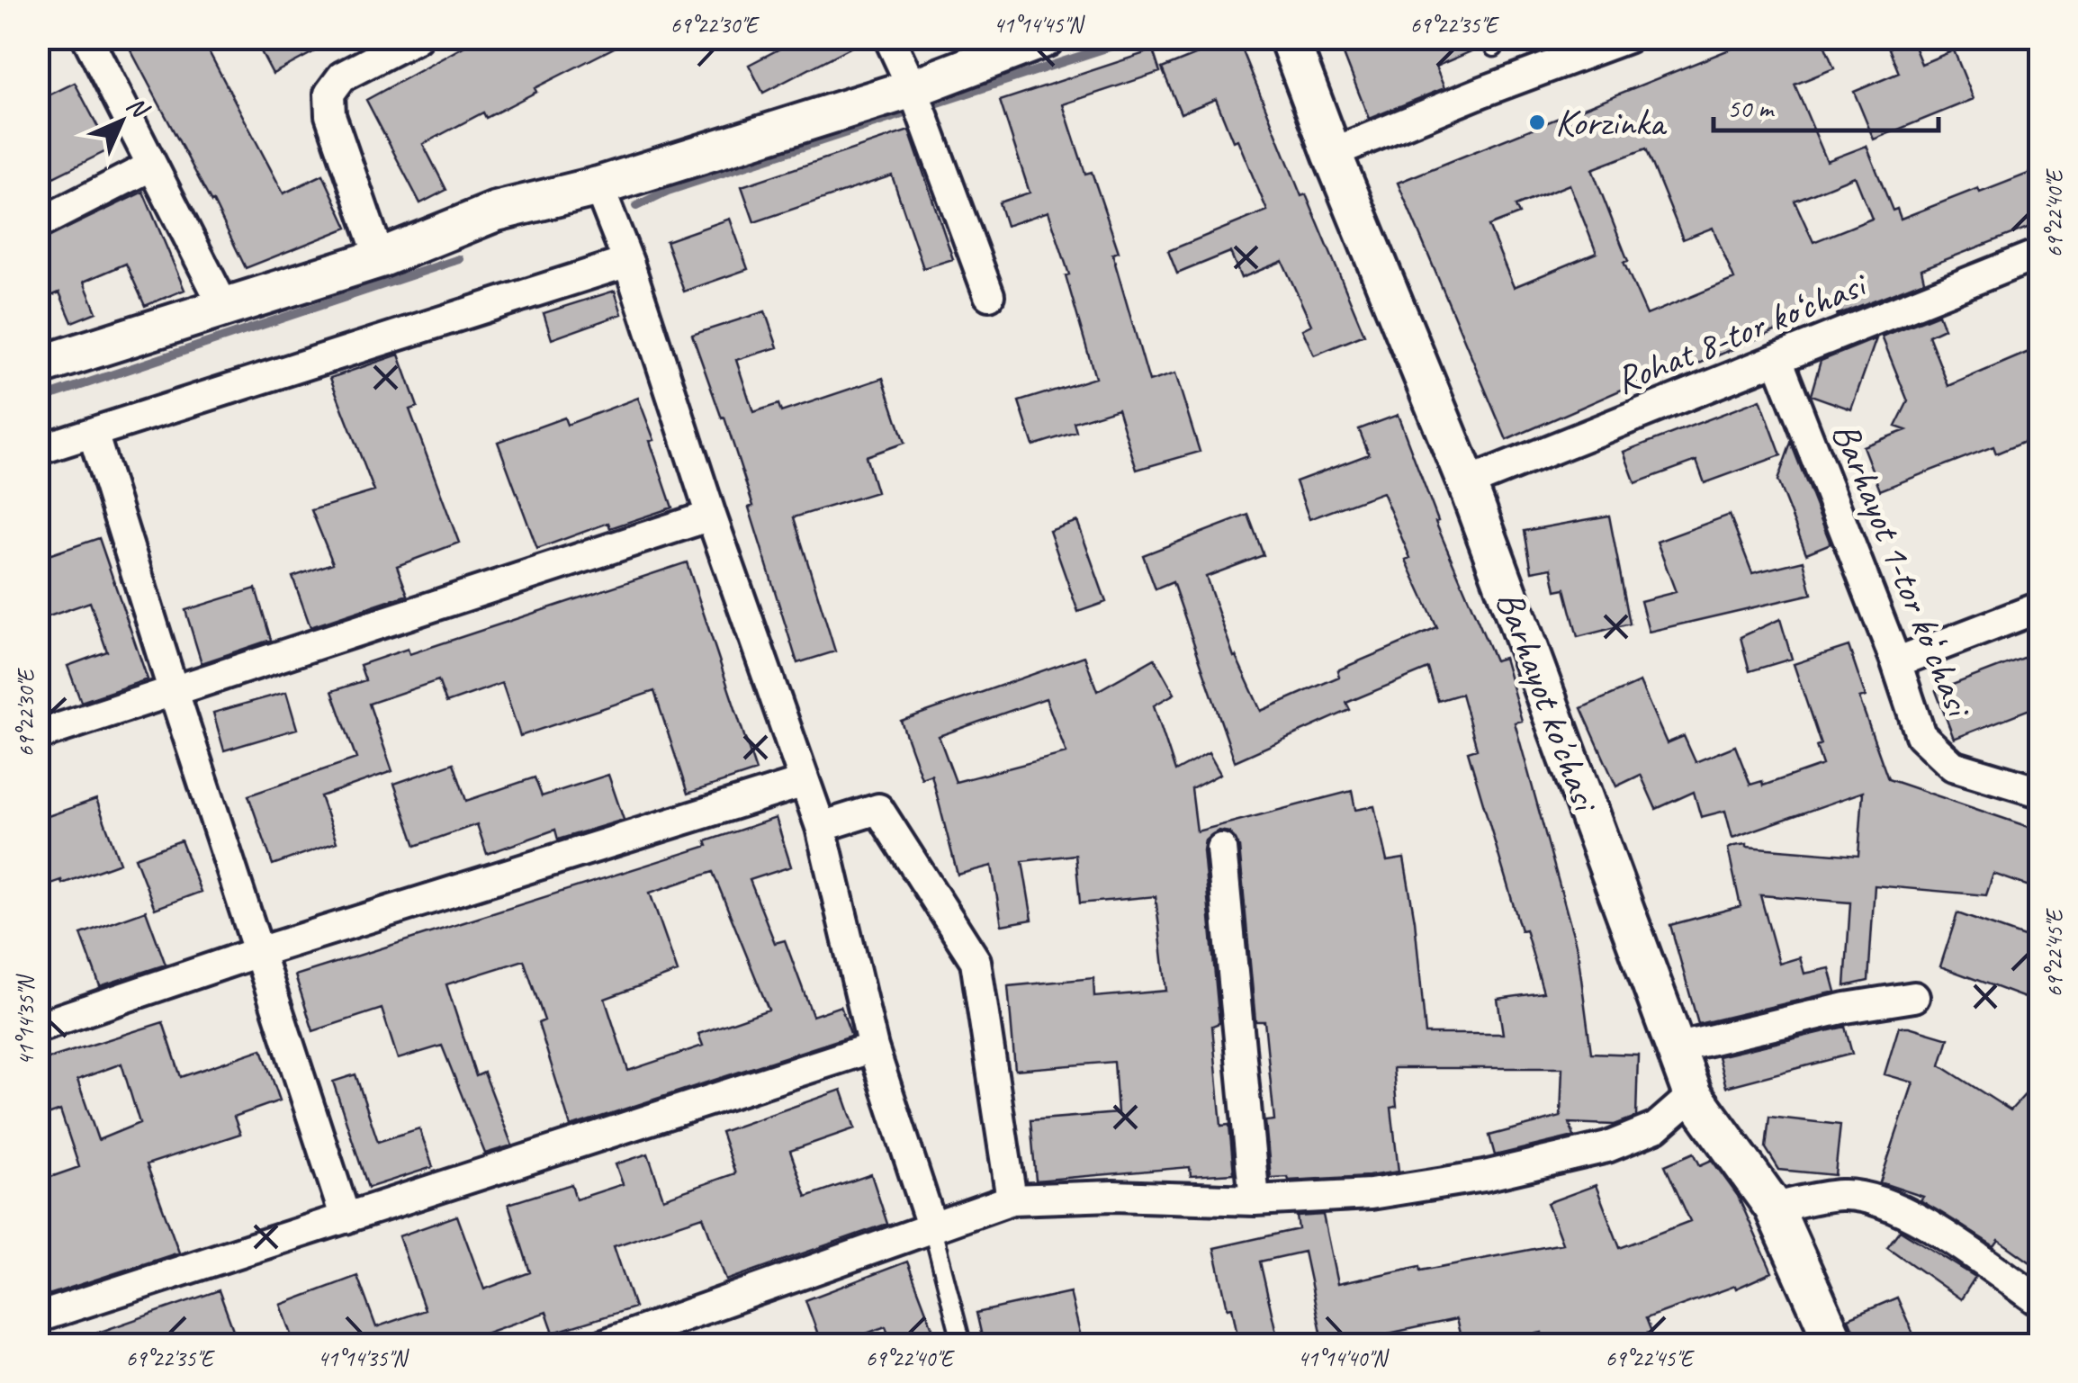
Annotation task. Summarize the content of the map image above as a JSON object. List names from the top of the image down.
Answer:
{
  "streets": {
    "street": ["Rohat 8-tor ko‘chasi", "Barhayot 1-tor koʻchasi", "Barhayot ko'chasi"]
  },
  "crossings": [
    ["Rohat 8-tor ko‘chasi", "Barhayot 1-tor koʻchasi"],
    ["Rohat 8-tor ko‘chasi", "Barhayot ko'chasi"]
  ],
  "places": ["Korzinka"],
  "scale_bar": "50 m",
  "north": "top right",
  "coordinates": [
    "69°22'30\"E",
    "41°14'45\"N",
    "69°22'35\"E",
    "69°22'40\"E",
    "69°22'45\"E",
    "41°14'35\"N",
    "41°14'40\"N"
  ]
}
